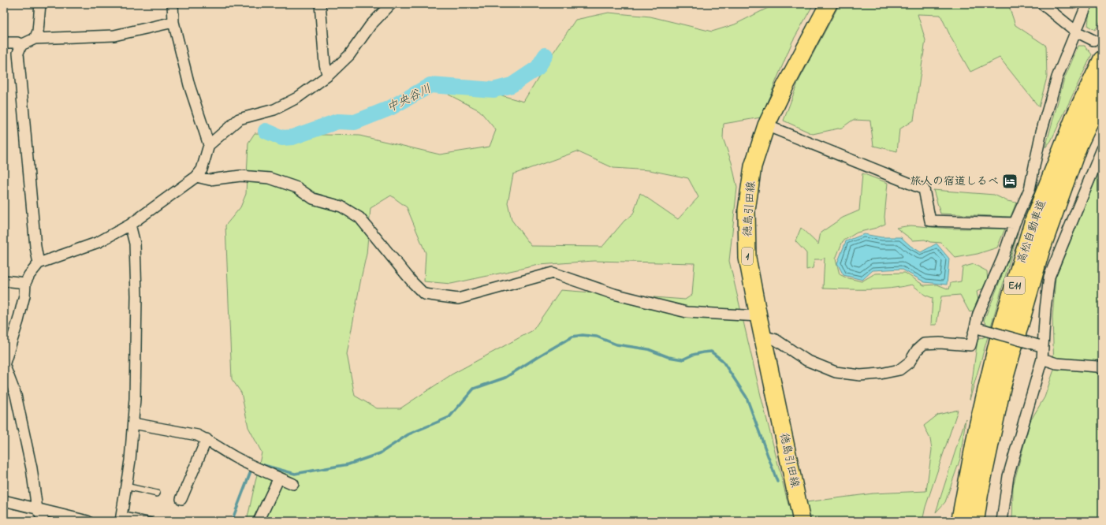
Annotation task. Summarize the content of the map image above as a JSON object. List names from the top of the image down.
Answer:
{
  "streets": {
    "highway": ["高松自動車道", "E11"],
    "main road": ["徳島引田線", "1"]
  },
  "water": ["中央谷川"],
  "places": {
    "hotel": ["旅人の宿道しるべ"]
  }
}
